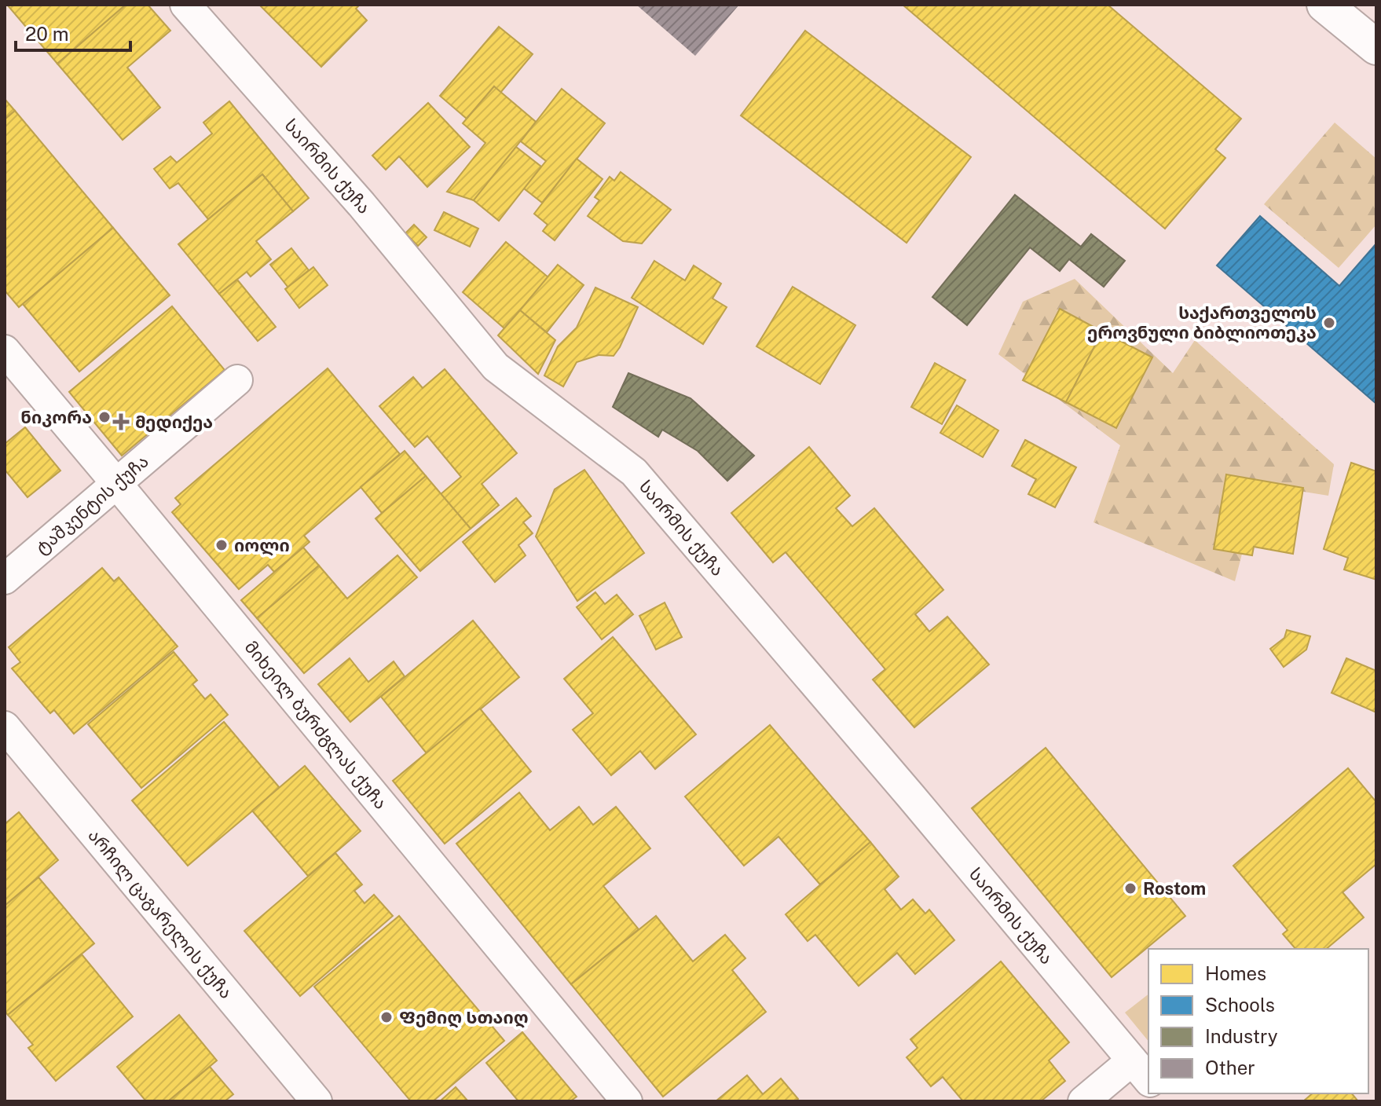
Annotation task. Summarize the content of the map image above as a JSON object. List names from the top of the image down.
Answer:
{
  "streets": {
    "street": [
      "საირმის ქუჩა",
      "ტაშკენტის ქუჩა",
      "მიხეილ ბურძგლას ქუჩა",
      "არჩილ ცაგარელის ქუჩა"
    ]
  },
  "crossings": [
    ["ტაშკენტის ქუჩა", "მიხეილ ბურძგლას ქუჩა"]
  ],
  "places": {
    "other": [
      "საქართველოს ეროვნული ბიბლიოთეკა",
      "ნიკორა",
      "იოლი",
      "Rostom",
      "Ფემიღ Სთაიღ"
    ],
    "health": ["მედიქეა"]
  },
  "legend": [
    "Homes",
    "Schools",
    "Industry",
    "Other"
  ],
  "scale_bar": "20 m"
}
